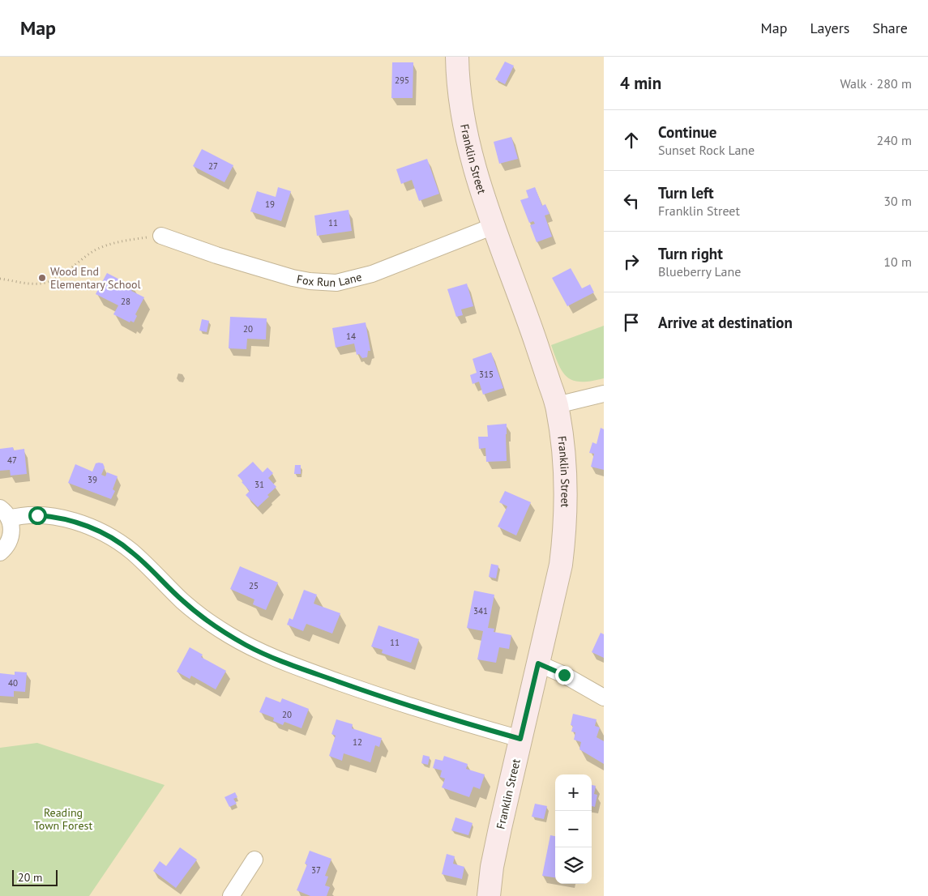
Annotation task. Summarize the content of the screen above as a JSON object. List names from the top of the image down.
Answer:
{
  "streets": {
    "main road": ["Franklin Street"],
    "street": ["Fox Run Lane"]
  },
  "crossings": [
    ["Franklin Street", "Fox Run Lane"]
  ],
  "parks": ["Reading Town Forest"],
  "places": ["Wood End Elementary School"],
  "house_numbers": [
    "295",
    "27",
    "19",
    "11",
    "28",
    "20",
    "14",
    "315",
    "47",
    "39",
    "31",
    "25",
    "341",
    "11",
    "40",
    "20",
    "12",
    "37"
  ],
  "scale_bar": "20 m",
  "page": {
    "header": "Map",
    "nav": ["Map", "Layers", "Share"],
    "heading": ["4 min", "Walk · 280 m"],
    "list": [
      ["Continue", "Sunset Rock Lane", "240 m"],
      ["Turn left", "Franklin Street", "30 m"],
      ["Turn right", "Blueberry Lane", "10 m"],
      "Arrive at destination"
    ],
    "map_buttons": ["+", "−"],
    "scale": "20 m"
  }
}
